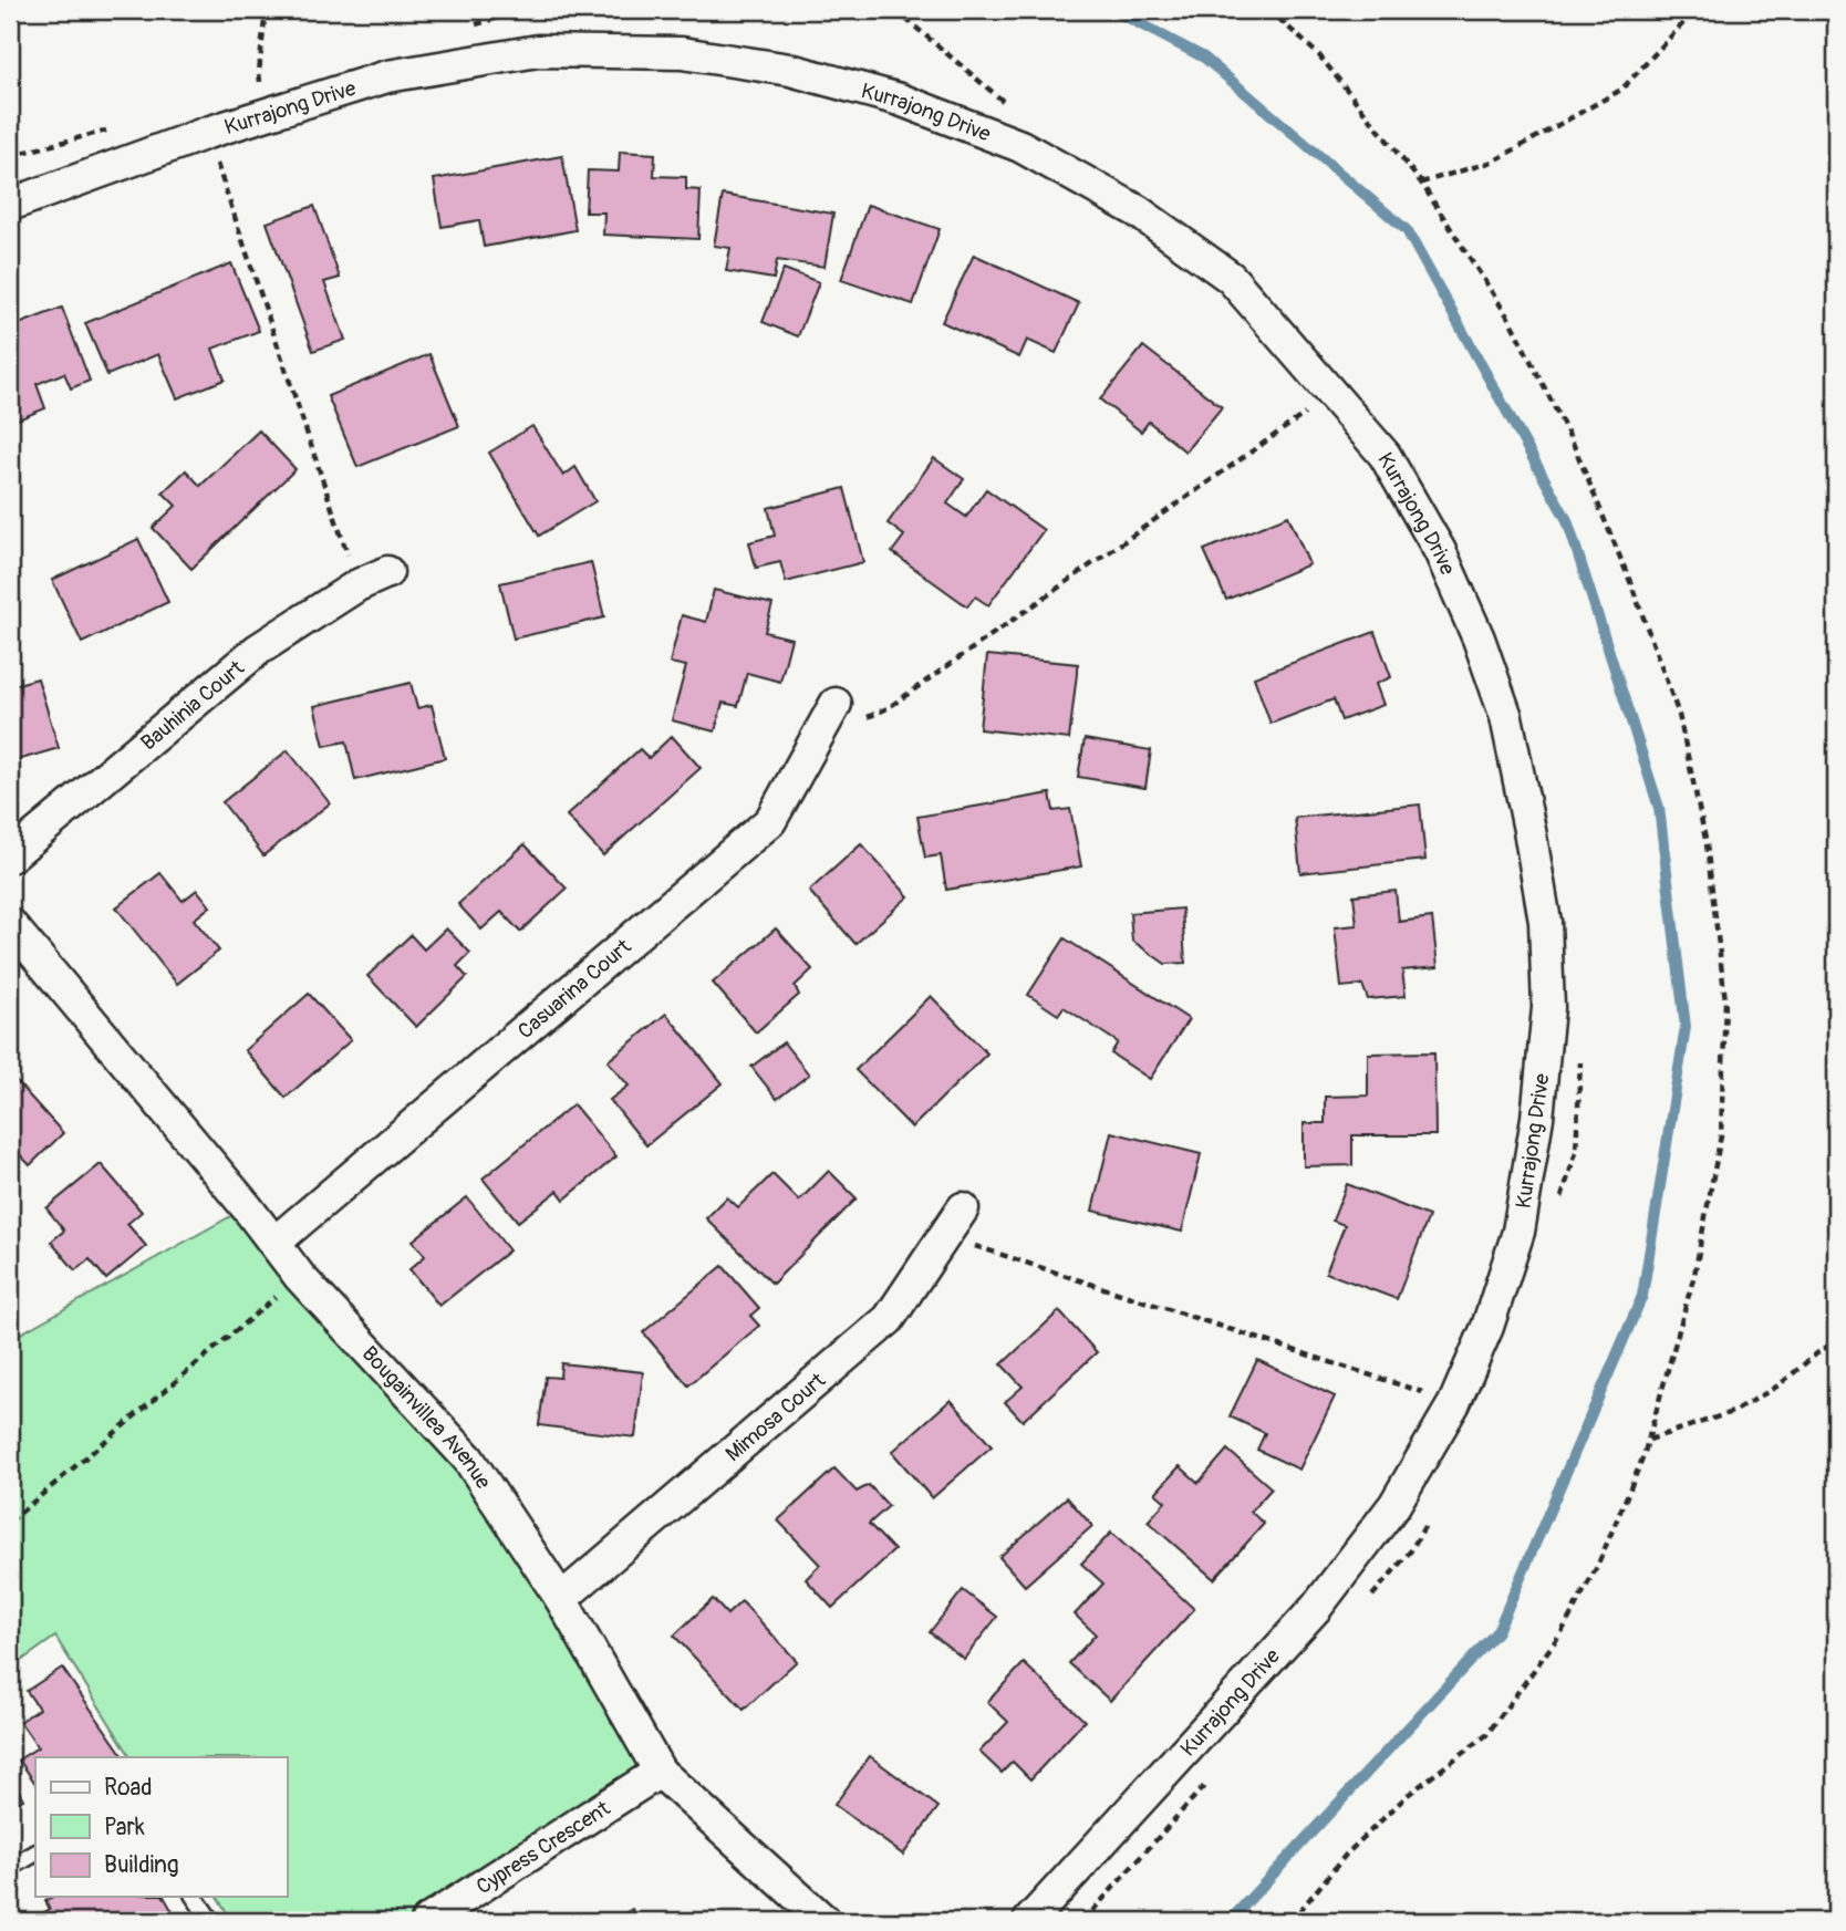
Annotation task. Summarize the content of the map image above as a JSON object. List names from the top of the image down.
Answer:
{
  "streets": {
    "street": [
      "Kurrajong Drive",
      "Bauhinia Court",
      "Casuarina Court",
      "Mimosa Court",
      "Bougainvillea Avenue",
      "Cypress Crescent"
    ]
  },
  "crossings": [
    ["Casuarina Court", "Bougainvillea Avenue"],
    ["Mimosa Court", "Bougainvillea Avenue"],
    ["Bougainvillea Avenue", "Cypress Crescent"]
  ],
  "legend": ["Road", "Park", "Building"]
}
